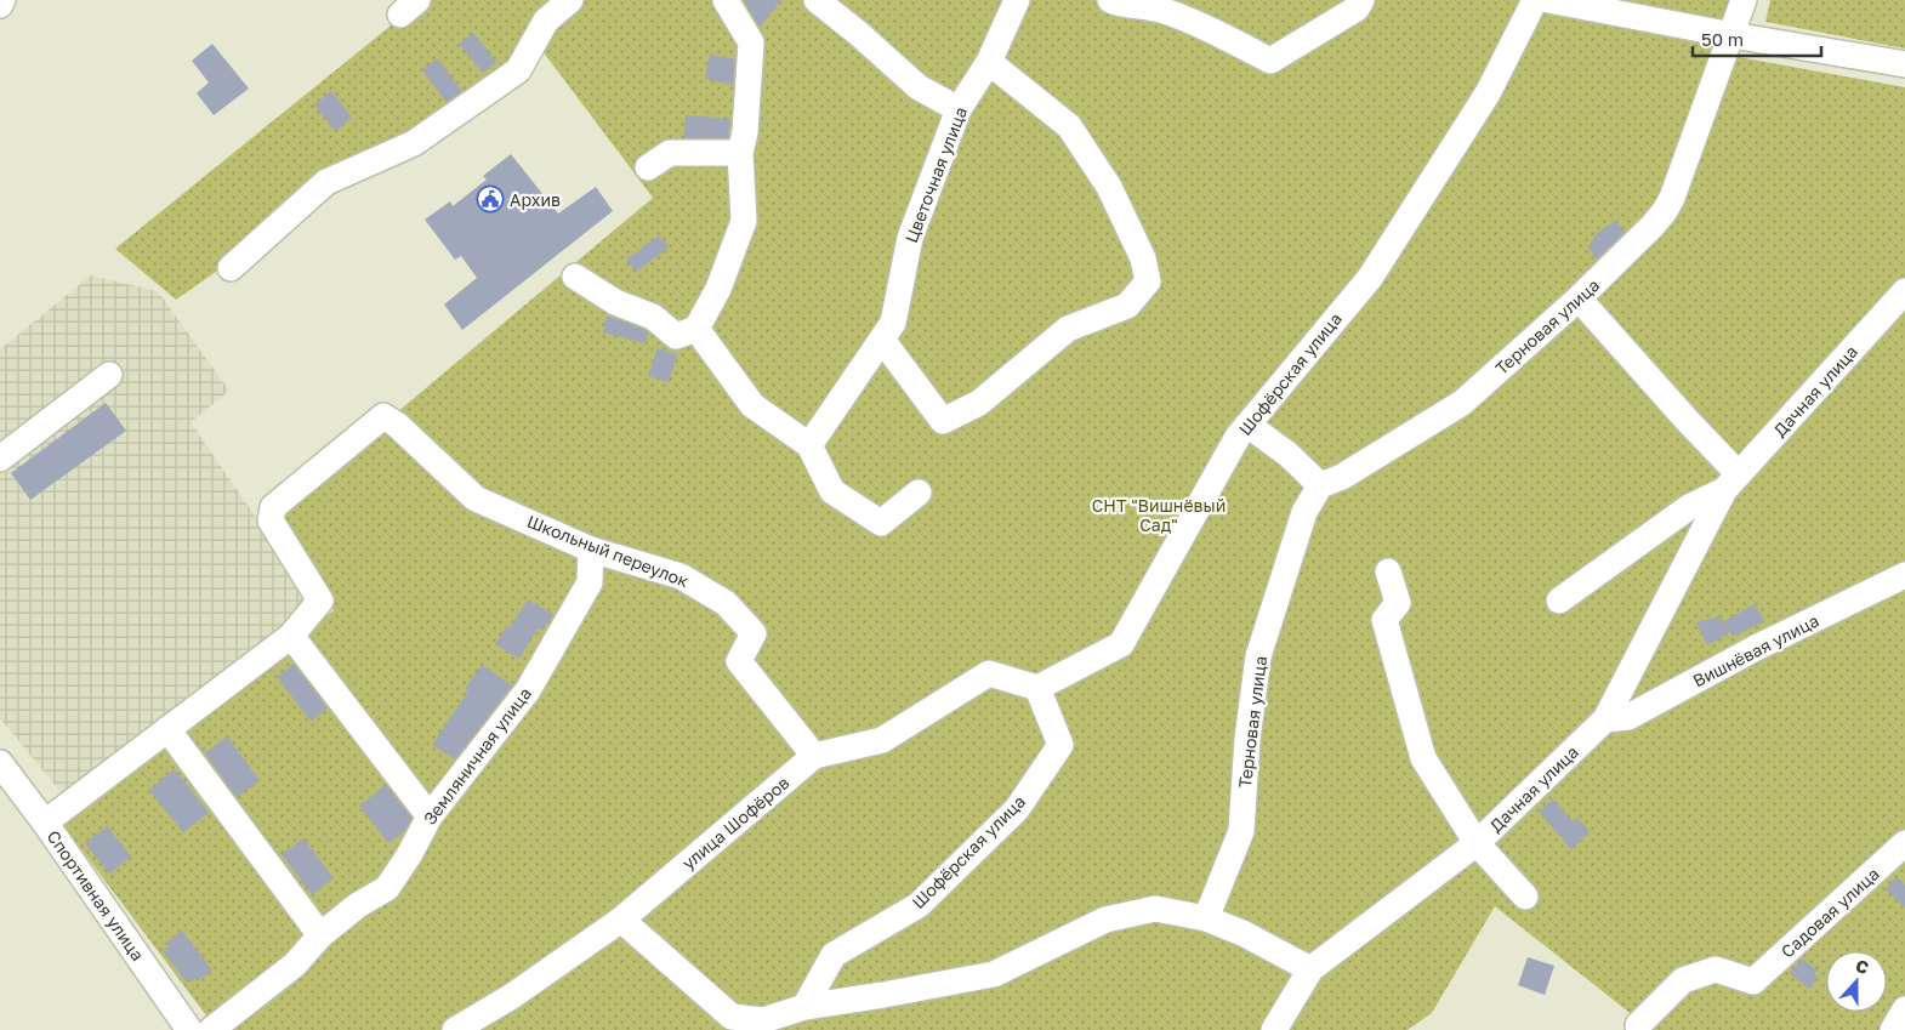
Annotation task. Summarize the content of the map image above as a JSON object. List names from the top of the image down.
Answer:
{
  "streets": {
    "street": [
      "Цветочная улица",
      "Терновая улица",
      "Шофёрская улица",
      "Дачная улица",
      "Школьный переулок",
      "Вишнёвая улица",
      "Земляничная улица",
      "улица Шофёров",
      "Спортивная улица",
      "Садовая улица"
    ]
  },
  "crossings": [
    ["Шофёрская улица", "улица Шофёров"],
    ["Дачная улица", "Вишнёвая улица"],
    ["Школьный переулок", "Земляничная улица"],
    ["Школьный переулок", "улица Шофёров"]
  ],
  "parks": ["СНТ \"Вишнёвый Сад\""],
  "places": {
    "public building": ["Архив"]
  },
  "scale_bar": "50 m",
  "north": "top"
}
